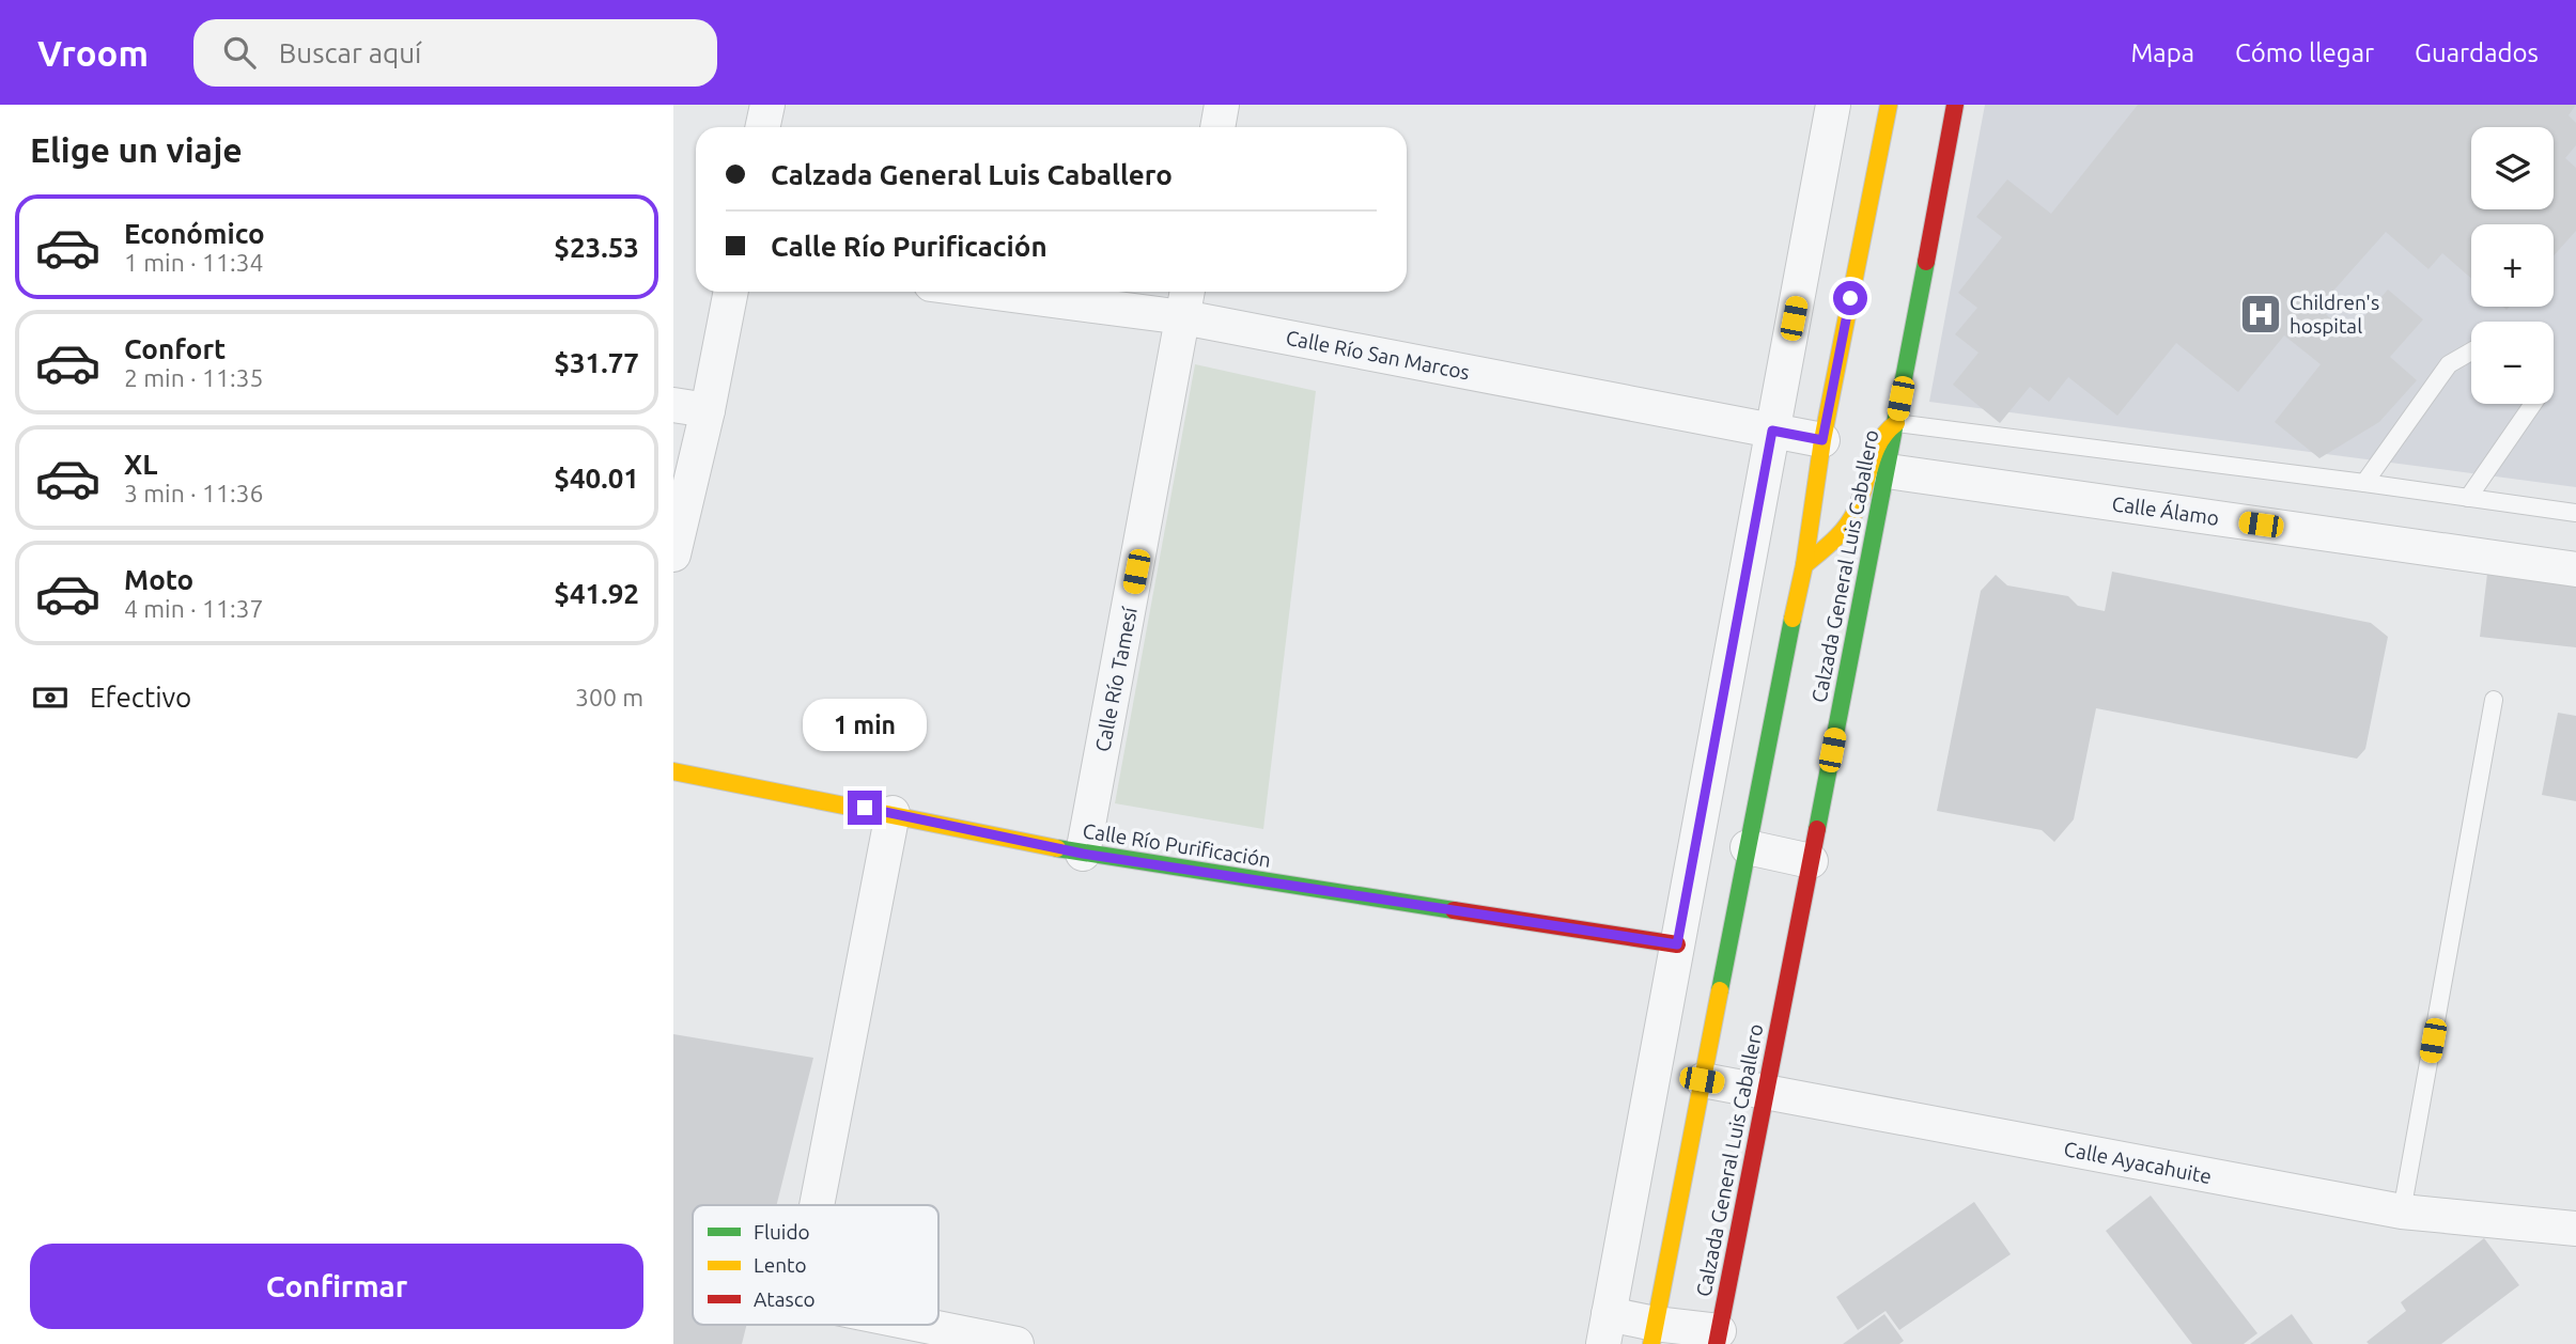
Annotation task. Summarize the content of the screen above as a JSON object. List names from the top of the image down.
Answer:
{
  "streets": {
    "street": [
      "Calle Río San Marcos",
      "Calle Álamo",
      "Calzada General Luis Caballero",
      "Calle Río Tamesí",
      "Calle Río Purificación",
      "Calle Ayacahuite"
    ]
  },
  "crossings": [
    ["Calle Río San Marcos", "Calzada General Luis Caballero"],
    ["Calle Río San Marcos", "Calle Río Tamesí"],
    ["Calle Álamo", "Calzada General Luis Caballero"],
    ["Calzada General Luis Caballero", "Calle Ayacahuite"],
    ["Calle Río Tamesí", "Calle Río Purificación"]
  ],
  "places": {
    "hospital": ["Children's hospital"]
  },
  "legend": ["Fluido", "Lento", "Atasco"],
  "page": {
    "header": "Vroom",
    "search": "Buscar aquí",
    "nav": ["Mapa", "Cómo llegar", "Guardados"],
    "heading": "Elige un viaje",
    "map_buttons": ["+", "−"],
    "banner": ["Calzada General Luis Caballero", "Calle Río Purificación"],
    "list": [
      {
        "name": "Económico",
        "note": "1 min · 11:34",
        "value": "$23.53"
      },
      {
        "name": "Confort",
        "note": "2 min · 11:35",
        "value": "$31.77"
      },
      {
        "name": "XL",
        "note": "3 min · 11:36",
        "value": "$40.01"
      },
      {
        "name": "Moto",
        "note": "4 min · 11:37",
        "value": "$41.92"
      }
    ],
    "pay": ["Efectivo", "300 m"],
    "bubble": "1 min",
    "buttons": "Confirmar"
  }
}
